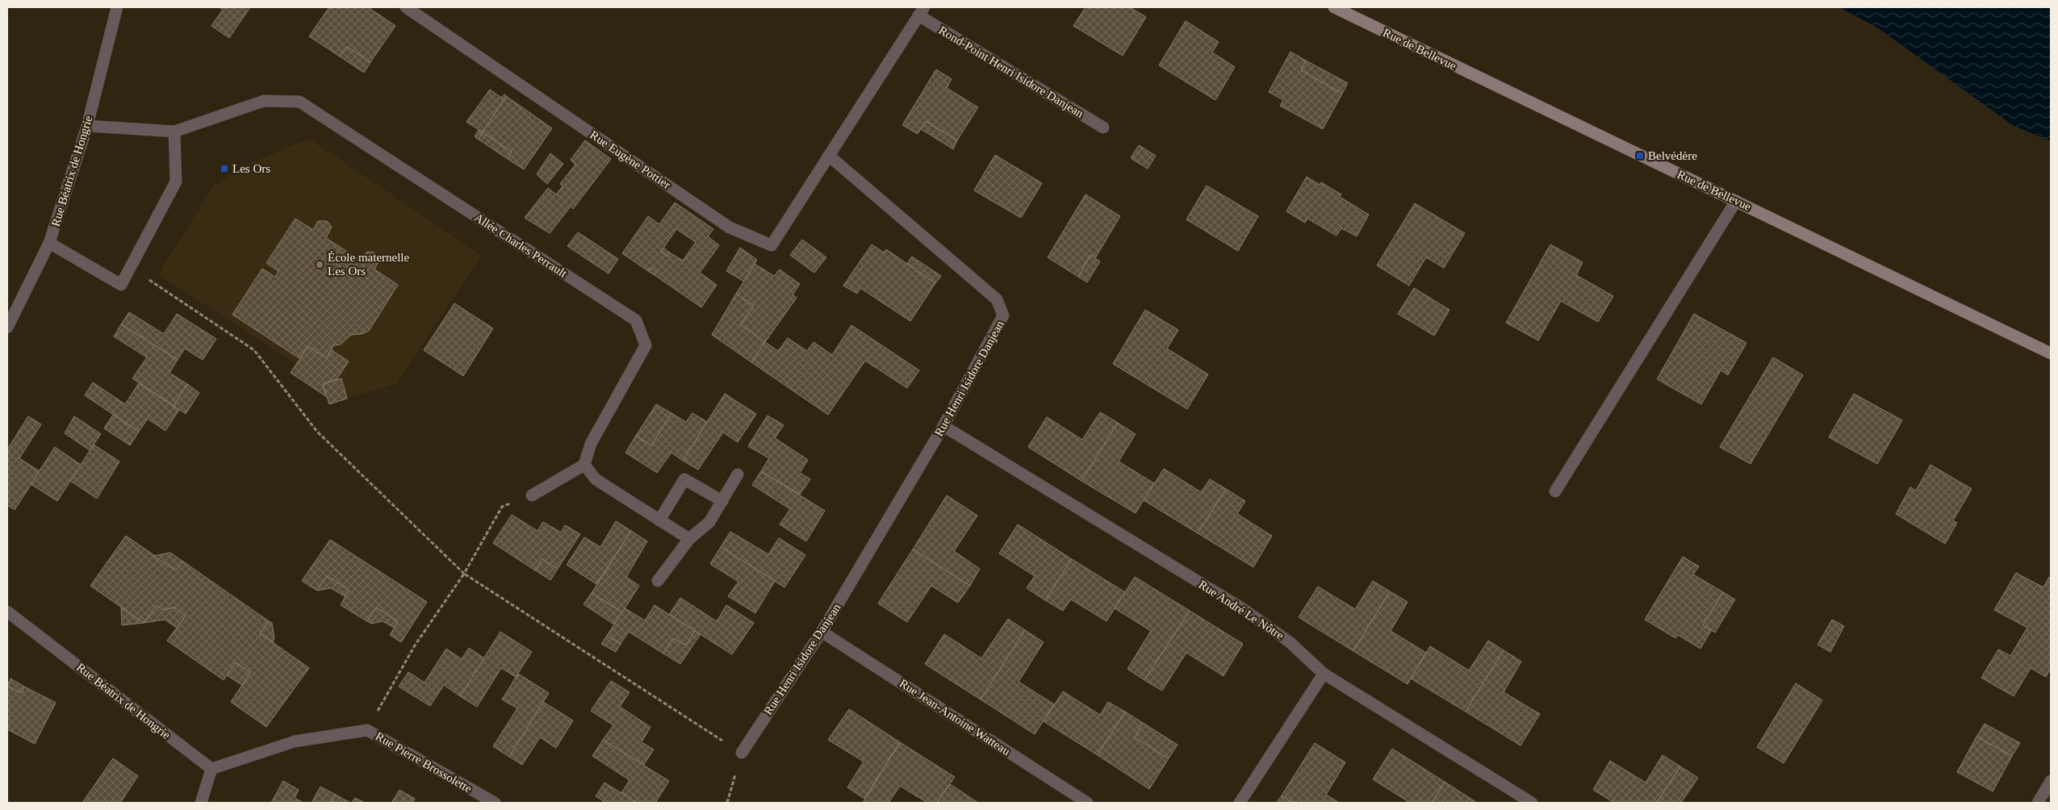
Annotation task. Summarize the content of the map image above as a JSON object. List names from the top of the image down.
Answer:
{
  "streets": {
    "street": [
      "Rue de Bellevue",
      "Rond-Point Henri Isidore Danjean",
      "Rue Eugène Pottier",
      "Rue Béatrix de Hongrie",
      "Allée Charles Perrault",
      "Rue Henri Isidore Danjean",
      "Rue André Le Nôtre",
      "Rue Jean-Antoine Watteau",
      "Rue Pierre Brossolette"
    ]
  },
  "crossings": [
    ["Rue Eugène Pottier", "Rue Henri Isidore Danjean"],
    ["Rue Béatrix de Hongrie", "Allée Charles Perrault"],
    ["Rue Béatrix de Hongrie", "Rue Pierre Brossolette"],
    ["Rue Henri Isidore Danjean", "Rue André Le Nôtre"],
    ["Rue Henri Isidore Danjean", "Rue Jean-Antoine Watteau"]
  ],
  "places": {
    "transit": ["Belvédère", "Les Ors"],
    "other": ["École maternelle Les Ors"]
  }
}
